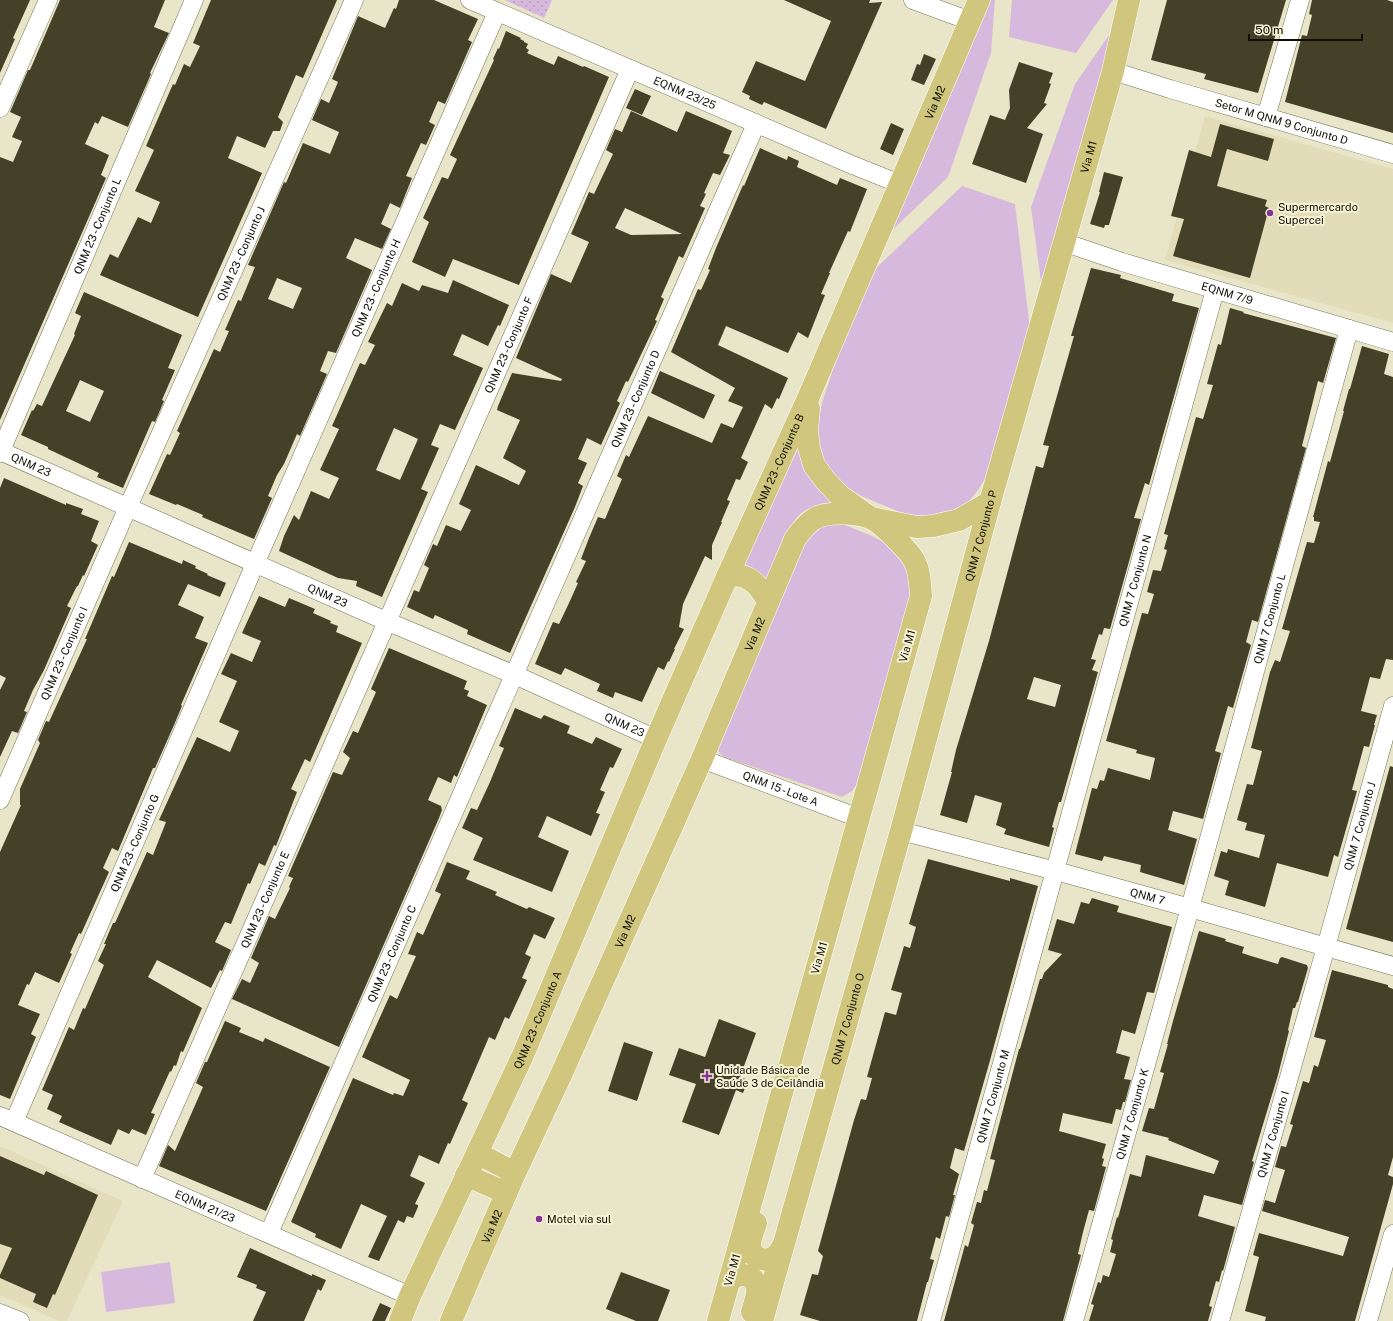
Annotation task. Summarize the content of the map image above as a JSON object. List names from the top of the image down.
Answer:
{
  "streets": {
    "main road": [
      "Via M2",
      "Via M1",
      "QNM 23 - Conjunto B",
      "QNM 7 Conjunto P",
      "QNM 7 Conjunto O",
      "QNM 23 - Conjunto A"
    ],
    "street": [
      "EQNM 23/25",
      "Setor M QNM 9 Conjunto D",
      "QNM 23 - Conjunto L",
      "QNM 23 - Conjunto J",
      "QNM 23 - Conjunto H",
      "EQNM 7/9",
      "QNM 23 - Conjunto F",
      "QNM 23 - Conjunto D",
      "QNM 23",
      "QNM 7 Conjunto N",
      "QNM 7 Conjunto L",
      "QNM 23 - Conjunto I",
      "QNM 15 - Lote A",
      "QNM 7 Conjunto J",
      "QNM 23 - Conjunto G",
      "QNM 7",
      "QNM 23 - Conjunto E",
      "QNM 23 - Conjunto C",
      "QNM 7 Conjunto M",
      "QNM 7 Conjunto K",
      "QNM 7 Conjunto I",
      "EQNM 21/23"
    ]
  },
  "crossings": [
    ["EQNM 23/25", "Via M2"],
    ["EQNM 23/25", "QNM 23 - Conjunto H"],
    ["EQNM 23/25", "QNM 23 - Conjunto F"],
    ["EQNM 23/25", "QNM 23 - Conjunto D"],
    ["EQNM 23/25", "QNM 23 - Conjunto B"],
    ["Via M2", "Via M1"],
    ["Via M2", "QNM 23 - Conjunto B"],
    ["Via M2", "QNM 7 Conjunto P"],
    ["Via M2", "QNM 15 - Lote A"],
    ["Setor M QNM 9 Conjunto D", "Via M1"],
    ["Via M1", "EQNM 7/9"],
    ["Via M1", "QNM 7 Conjunto P"],
    ["Via M1", "QNM 15 - Lote A"],
    ["QNM 23 - Conjunto L", "QNM 23"],
    ["QNM 23 - Conjunto J", "QNM 23"],
    ["QNM 23 - Conjunto J", "QNM 23 - Conjunto I"],
    ["QNM 23 - Conjunto H", "QNM 23"],
    ["QNM 23 - Conjunto H", "QNM 23 - Conjunto G"],
    ["EQNM 7/9", "QNM 7 Conjunto P"],
    ["EQNM 7/9", "QNM 7 Conjunto N"],
    ["EQNM 7/9", "QNM 7 Conjunto L"],
    ["QNM 23 - Conjunto F", "QNM 23"],
    ["QNM 23 - Conjunto F", "QNM 23 - Conjunto E"],
    ["QNM 23 - Conjunto D", "QNM 23"],
    ["QNM 23 - Conjunto D", "QNM 23 - Conjunto C"],
    ["QNM 23 - Conjunto B", "QNM 23"],
    ["QNM 23 - Conjunto B", "QNM 23 - Conjunto A"],
    ["QNM 23", "QNM 23 - Conjunto I"],
    ["QNM 23", "QNM 23 - Conjunto G"],
    ["QNM 23", "QNM 23 - Conjunto E"],
    ["QNM 23", "QNM 23 - Conjunto C"],
    ["QNM 23", "QNM 23 - Conjunto A"],
    ["QNM 7 Conjunto P", "QNM 7"],
    ["QNM 7 Conjunto P", "QNM 7 Conjunto O"],
    ["QNM 7 Conjunto N", "QNM 7"],
    ["QNM 7 Conjunto N", "QNM 7 Conjunto M"],
    ["QNM 7 Conjunto L", "QNM 7"],
    ["QNM 7 Conjunto L", "QNM 7 Conjunto K"],
    ["QNM 7 Conjunto J", "QNM 7"],
    ["QNM 7 Conjunto J", "QNM 7 Conjunto I"],
    ["QNM 23 - Conjunto G", "EQNM 21/23"],
    ["QNM 7", "QNM 7 Conjunto O"],
    ["QNM 7", "QNM 7 Conjunto M"],
    ["QNM 7", "QNM 7 Conjunto K"],
    ["QNM 7", "QNM 7 Conjunto I"],
    ["QNM 23 - Conjunto E", "EQNM 21/23"],
    ["QNM 23 - Conjunto C", "EQNM 21/23"],
    ["QNM 23 - Conjunto A", "EQNM 21/23"]
  ],
  "places": {
    "other": ["Supermercardo Supercei", "Motel via sul"],
    "health": ["Unidade Básica de Saúde 3 de Ceilândia"]
  },
  "scale_bar": "50 m"
}
